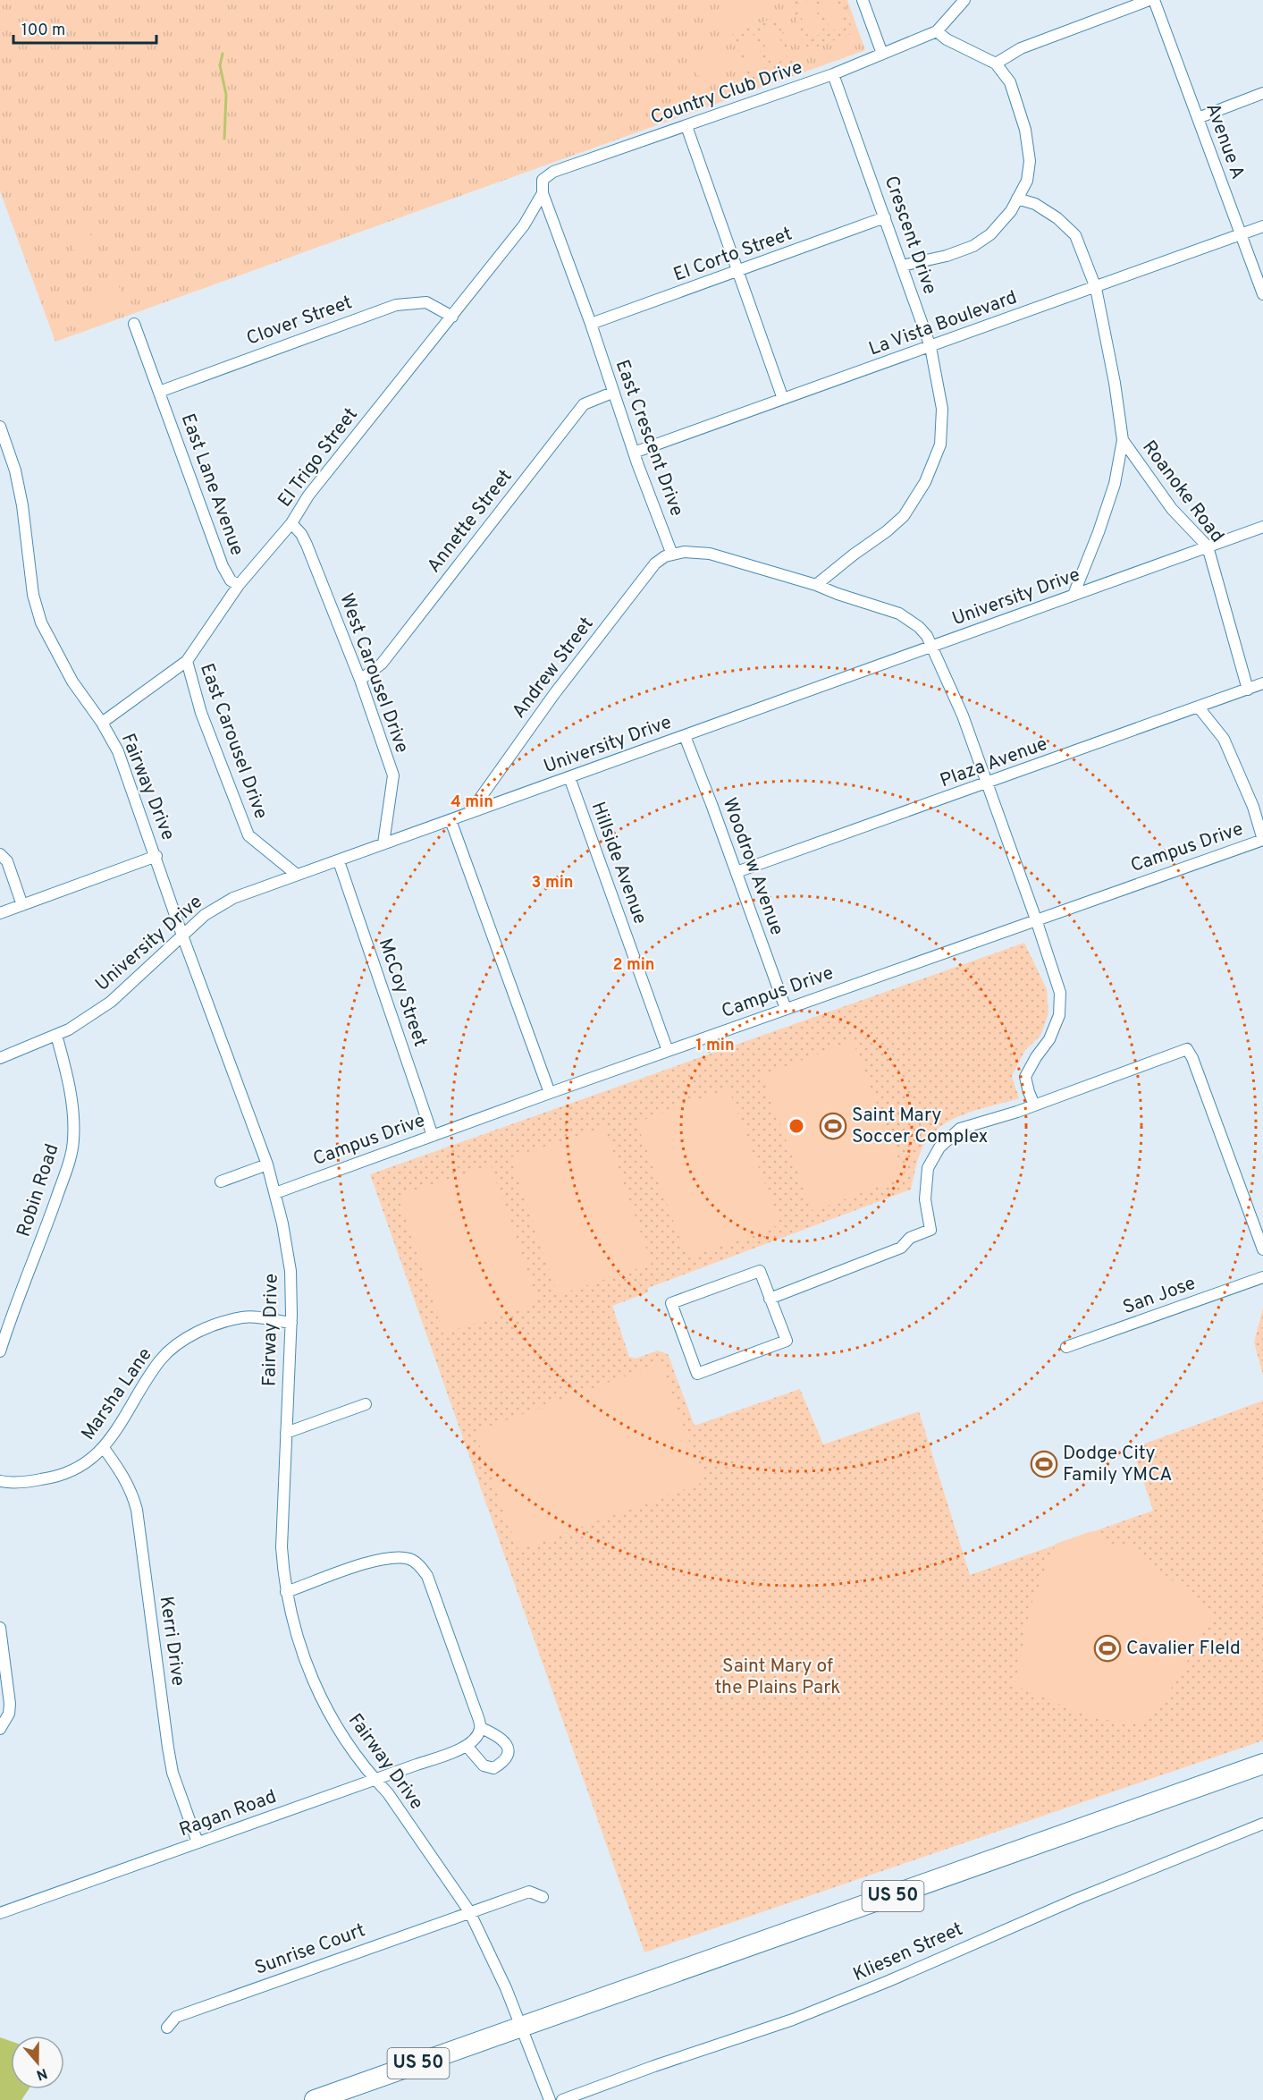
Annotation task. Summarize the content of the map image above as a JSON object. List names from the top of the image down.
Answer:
{
  "streets": {
    "highway": ["US 50"],
    "street": [
      "Country Club Drive",
      "Avenue A",
      "Crescent Drive",
      "El Corto Street",
      "Clover Street",
      "La Vista Boulevard",
      "East Crescent Drive",
      "El Trigo Street",
      "East Lane Avenue",
      "Roanoke Road",
      "Annette Street",
      "University Drive",
      "Andrew Street",
      "West Carousel Drive",
      "East Carousel Drive",
      "Plaza Avenue",
      "Fairway Drive",
      "Campus Drive",
      "Hillside Avenue",
      "Woodrow Avenue",
      "McCoy Street",
      "Robin Road",
      "San Jose",
      "Marsha Lane",
      "Kerri Drive",
      "Ragan Road",
      "Sunrise Court",
      "Kliesen Street"
    ]
  },
  "crossings": [
    ["Country Club Drive", "Crescent Drive"],
    ["Country Club Drive", "East Crescent Drive"],
    ["Country Club Drive", "El Trigo Street"],
    ["Avenue A", "La Vista Boulevard"],
    ["Crescent Drive", "El Corto Street"],
    ["Crescent Drive", "La Vista Boulevard"],
    ["El Corto Street", "East Crescent Drive"],
    ["Clover Street", "El Trigo Street"],
    ["Clover Street", "East Lane Avenue"],
    ["La Vista Boulevard", "East Crescent Drive"],
    ["La Vista Boulevard", "Roanoke Road"],
    ["East Crescent Drive", "El Trigo Street"],
    ["East Crescent Drive", "Annette Street"],
    ["East Crescent Drive", "Andrew Street"],
    ["El Trigo Street", "East Lane Avenue"],
    ["El Trigo Street", "West Carousel Drive"],
    ["El Trigo Street", "East Carousel Drive"],
    ["El Trigo Street", "Fairway Drive"],
    ["Roanoke Road", "University Drive"],
    ["Roanoke Road", "Plaza Avenue"],
    ["Annette Street", "West Carousel Drive"],
    ["University Drive", "Andrew Street"],
    ["University Drive", "West Carousel Drive"],
    ["University Drive", "East Carousel Drive"],
    ["University Drive", "Fairway Drive"],
    ["University Drive", "Hillside Avenue"],
    ["University Drive", "Woodrow Avenue"],
    ["University Drive", "McCoy Street"],
    ["University Drive", "Robin Road"],
    ["Plaza Avenue", "Woodrow Avenue"],
    ["Fairway Drive", "Campus Drive"],
    ["Fairway Drive", "Marsha Lane"],
    ["Fairway Drive", "Ragan Road"],
    ["Fairway Drive", "US 50"],
    ["Fairway Drive", "Sunrise Court"],
    ["Campus Drive", "Hillside Avenue"],
    ["Campus Drive", "Woodrow Avenue"],
    ["Campus Drive", "McCoy Street"],
    ["Marsha Lane", "Kerri Drive"],
    ["Kerri Drive", "Ragan Road"]
  ],
  "parks": ["Saint Mary of the Plains Park"],
  "places": {
    "sports": ["Saint Mary Soccer Complex", "Dodge City Family YMCA", "Cavalier FIeld"]
  },
  "scale_bar": "100 m",
  "north": "bottom",
  "rings": [
    "4 min",
    "3 min",
    "2 min",
    "1 min"
  ]
}
